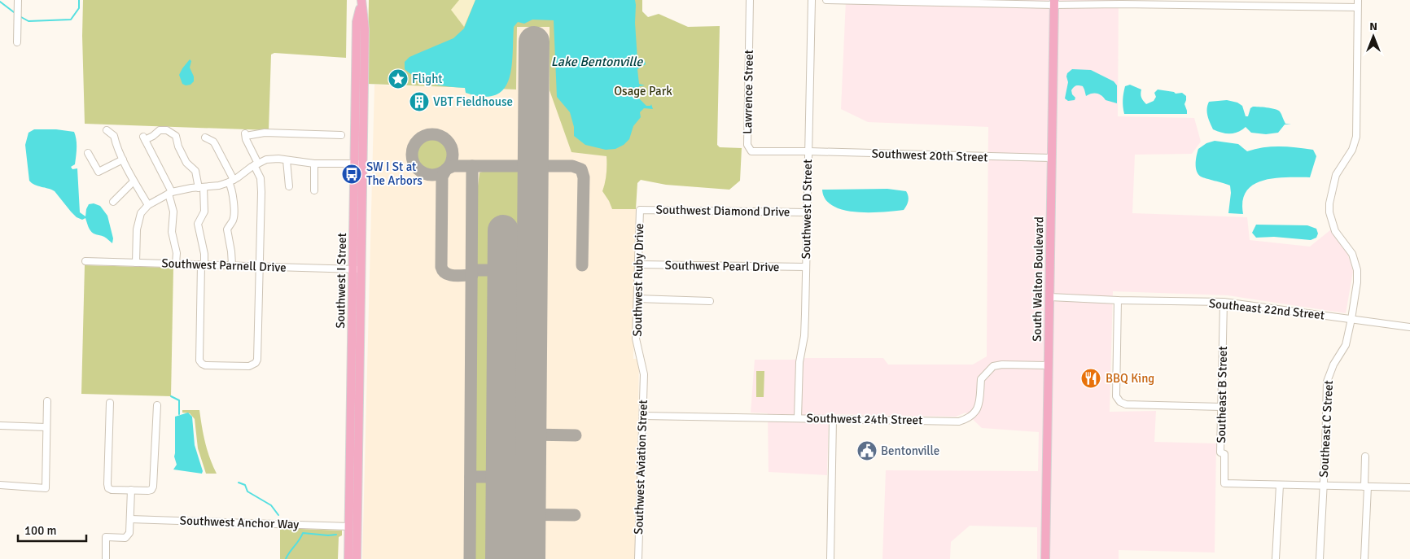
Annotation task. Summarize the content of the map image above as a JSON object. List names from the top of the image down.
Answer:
{
  "streets": {
    "main road": ["South Walton Boulevard", "Southwest I Street"],
    "street": [
      "Lawrence Street",
      "Southwest 20th Street",
      "Southwest D Street",
      "Southwest Diamond Drive",
      "Southwest Parnell Drive",
      "Southwest Pearl Drive",
      "Southwest Ruby Drive",
      "Southeast 22nd Street",
      "Southeast B Street",
      "Southwest 24th Street",
      "Southeast C Street",
      "Southwest Aviation Street",
      "Southwest Anchor Way"
    ]
  },
  "crossings": [
    ["Lawrence Street", "Southwest 20th Street"],
    ["Lawrence Street", "Southwest D Street"],
    ["Southwest 20th Street", "Southwest D Street"],
    ["Southwest 20th Street", "South Walton Boulevard"],
    ["Southwest D Street", "Southwest Diamond Drive"],
    ["Southwest D Street", "Southwest Pearl Drive"],
    ["Southwest D Street", "Southwest 24th Street"],
    ["Southwest Diamond Drive", "Southwest Ruby Drive"],
    ["Southwest Parnell Drive", "Southwest I Street"],
    ["Southwest Pearl Drive", "Southwest Ruby Drive"],
    ["South Walton Boulevard", "Southeast 22nd Street"],
    ["South Walton Boulevard", "Southwest 24th Street"],
    ["Southwest Ruby Drive", "Southwest Aviation Street"],
    ["Southwest I Street", "Southwest Anchor Way"],
    ["Southeast 22nd Street", "Southeast B Street"],
    ["Southeast 22nd Street", "Southeast C Street"],
    ["Southwest 24th Street", "Southwest Aviation Street"]
  ],
  "water": ["Lake Bentonville"],
  "parks": ["Osage Park"],
  "places": {
    "place": ["Flight"],
    "building": ["VBT Fieldhouse"],
    "bus stop": ["SW I St at The Arbors"],
    "restaurant": ["BBQ King"],
    "public building": ["Bentonville"]
  },
  "scale_bar": "100 m",
  "north": "top"
}
